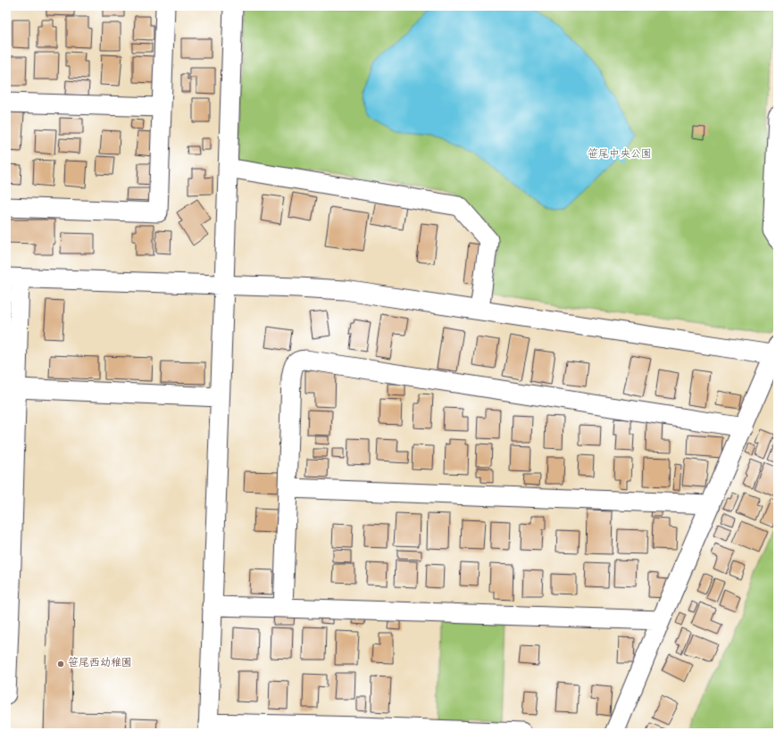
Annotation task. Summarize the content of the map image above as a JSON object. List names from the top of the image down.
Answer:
{
  "parks": ["笹尾中央公園"],
  "places": ["笹尾西幼稚園"]
}
